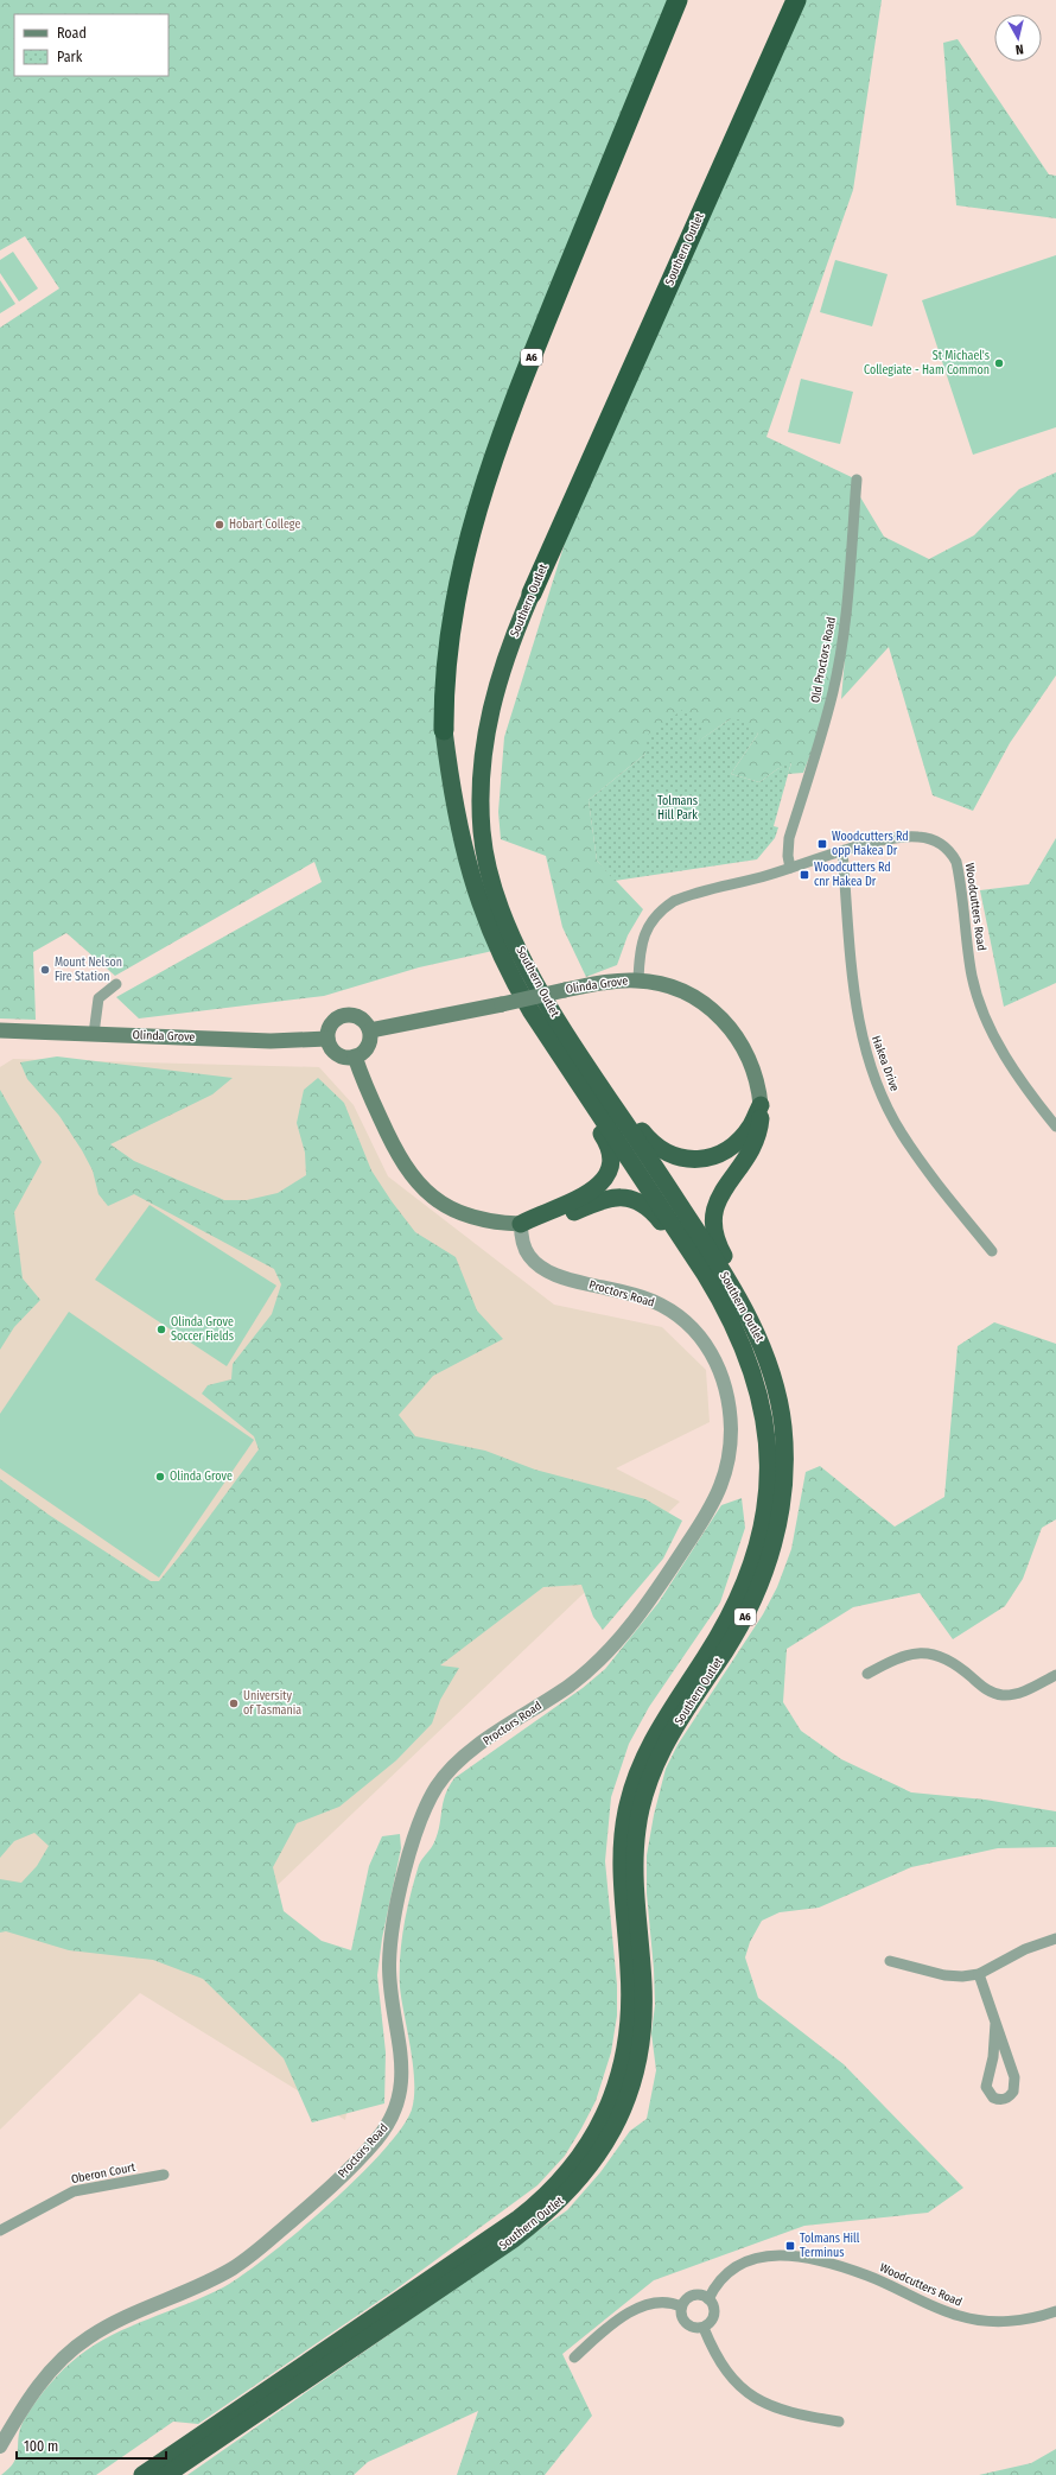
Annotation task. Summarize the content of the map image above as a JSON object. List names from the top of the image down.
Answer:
{
  "streets": {
    "highway": ["Southern Outlet", "A6"],
    "main road": ["Olinda Grove"],
    "street": [
      "Old Proctors Road",
      "Woodcutters Road",
      "Hakea Drive",
      "Proctors Road",
      "Oberon Court"
    ]
  },
  "crossings": [
    ["Old Proctors Road", "Woodcutters Road"],
    ["Woodcutters Road", "Olinda Grove"],
    ["Woodcutters Road", "Hakea Drive"]
  ],
  "parks": ["Tolmans Hill Park"],
  "places": {
    "other": [
      "St Michael's Collegiate - Ham Common",
      "Hobart College",
      "Mount Nelson Fire Station",
      "Olinda Grove Soccer Fields",
      "Olinda Grove",
      "University of Tasmania"
    ],
    "transit": ["Woodcutters Rd opp Hakea Dr", "Woodcutters Rd cnr Hakea Dr", "Tolmans Hill Terminus"]
  },
  "legend": ["Road", "Park"],
  "scale_bar": "100 m",
  "north": "bottom"
}
